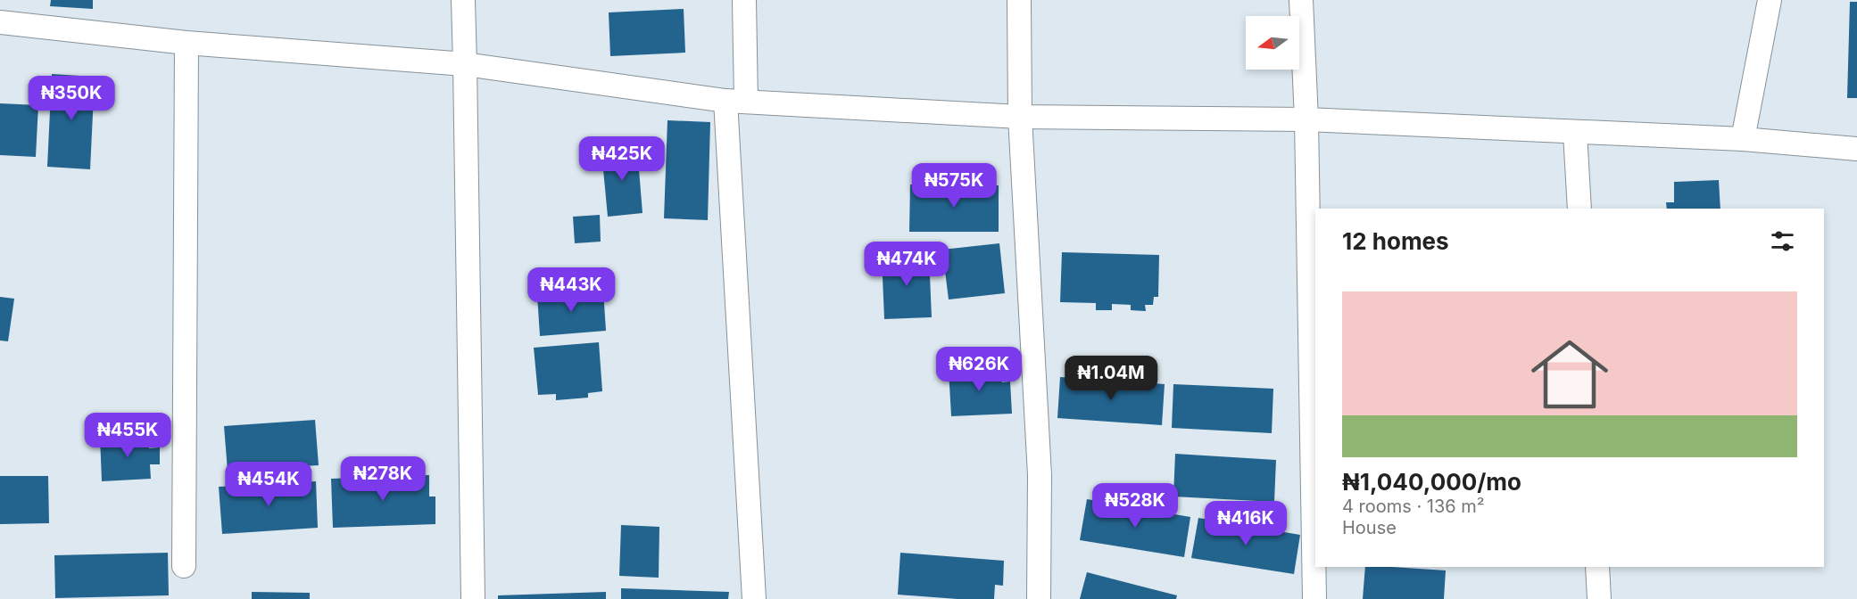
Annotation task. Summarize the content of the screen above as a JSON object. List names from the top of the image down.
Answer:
{
  "north": "left",
  "page": {
    "price": [
      "₦350K",
      "₦425K",
      "₦575K",
      "₦474K",
      "₦443K",
      "₦626K",
      "₦1.04M",
      "₦455K",
      "₦278K",
      "₦454K",
      "₦528K",
      "₦416K"
    ],
    "heading": "12 homes",
    "list": [
      {
        "name": "₦1,040,000/mo",
        "note": "4 rooms · 136 m² · House"
      }
    ]
  }
}
